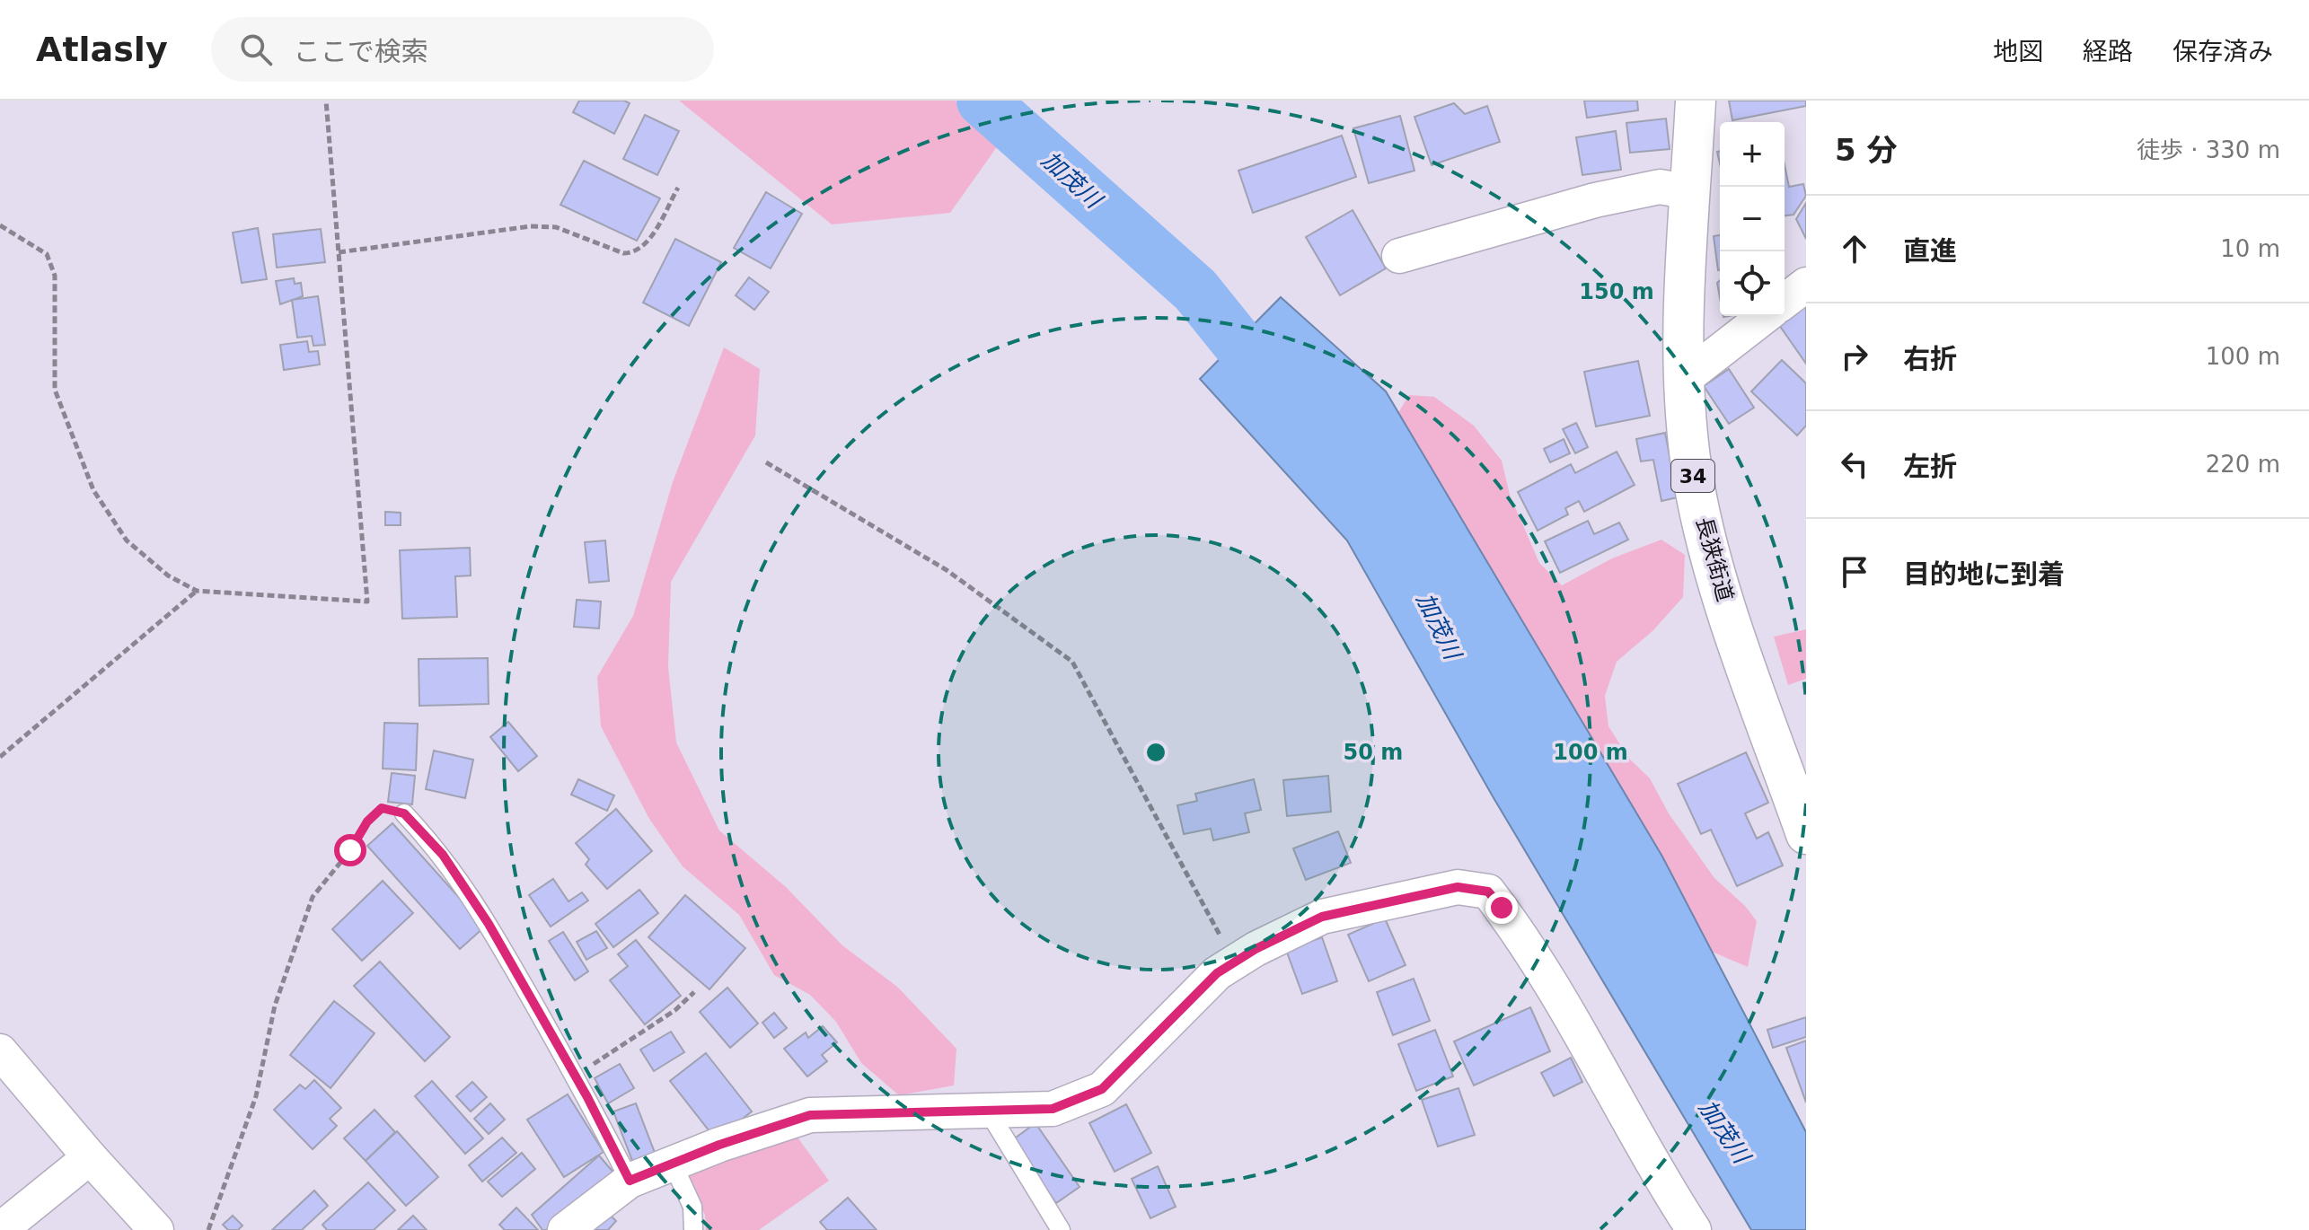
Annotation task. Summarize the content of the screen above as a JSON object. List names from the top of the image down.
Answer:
{
  "streets": {
    "main road": ["34", "長狭街道"]
  },
  "water": ["加茂川"],
  "page": {
    "header": "Atlasly",
    "search": "ここで検索",
    "nav": ["地図", "経路", "保存済み"],
    "heading": ["5 分", "徒歩 · 330 m"],
    "map_buttons": ["+", "−"],
    "list": [
      ["直進", "10 m"],
      ["右折", "100 m"],
      ["左折", "220 m"],
      "目的地に到着"
    ]
  },
  "rings": ["150 m", "50 m", "100 m"]
}
